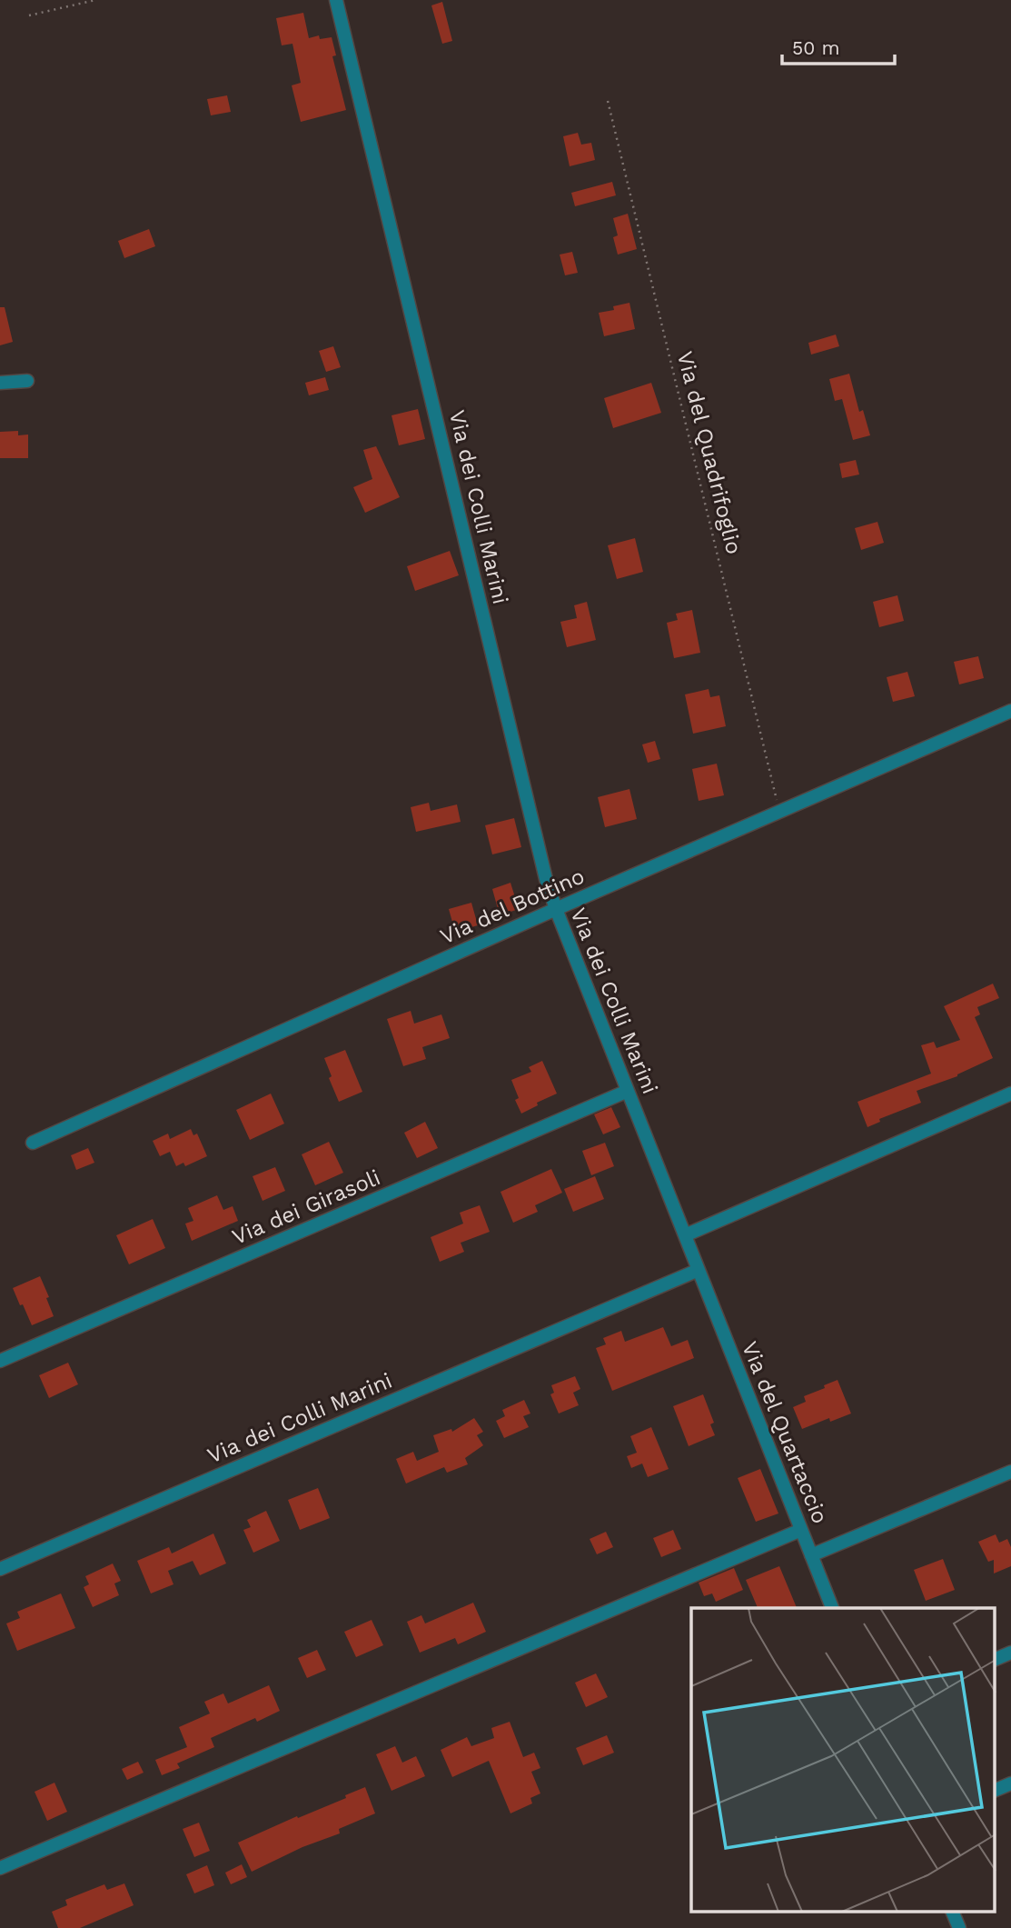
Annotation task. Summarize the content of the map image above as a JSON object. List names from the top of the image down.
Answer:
{
  "streets": {
    "street": [
      "Via dei Colli Marini",
      "Via del Bottino",
      "Via dei Girasoli",
      "Via del Quartaccio"
    ],
    "path": ["Via del Quadrifoglio"]
  },
  "crossings": [
    ["Via del Quadrifoglio", "Via del Bottino"],
    ["Via dei Colli Marini", "Via del Bottino"],
    ["Via dei Colli Marini", "Via dei Girasoli"],
    ["Via dei Colli Marini", "Via del Quartaccio"]
  ],
  "scale_bar": "50 m"
}
